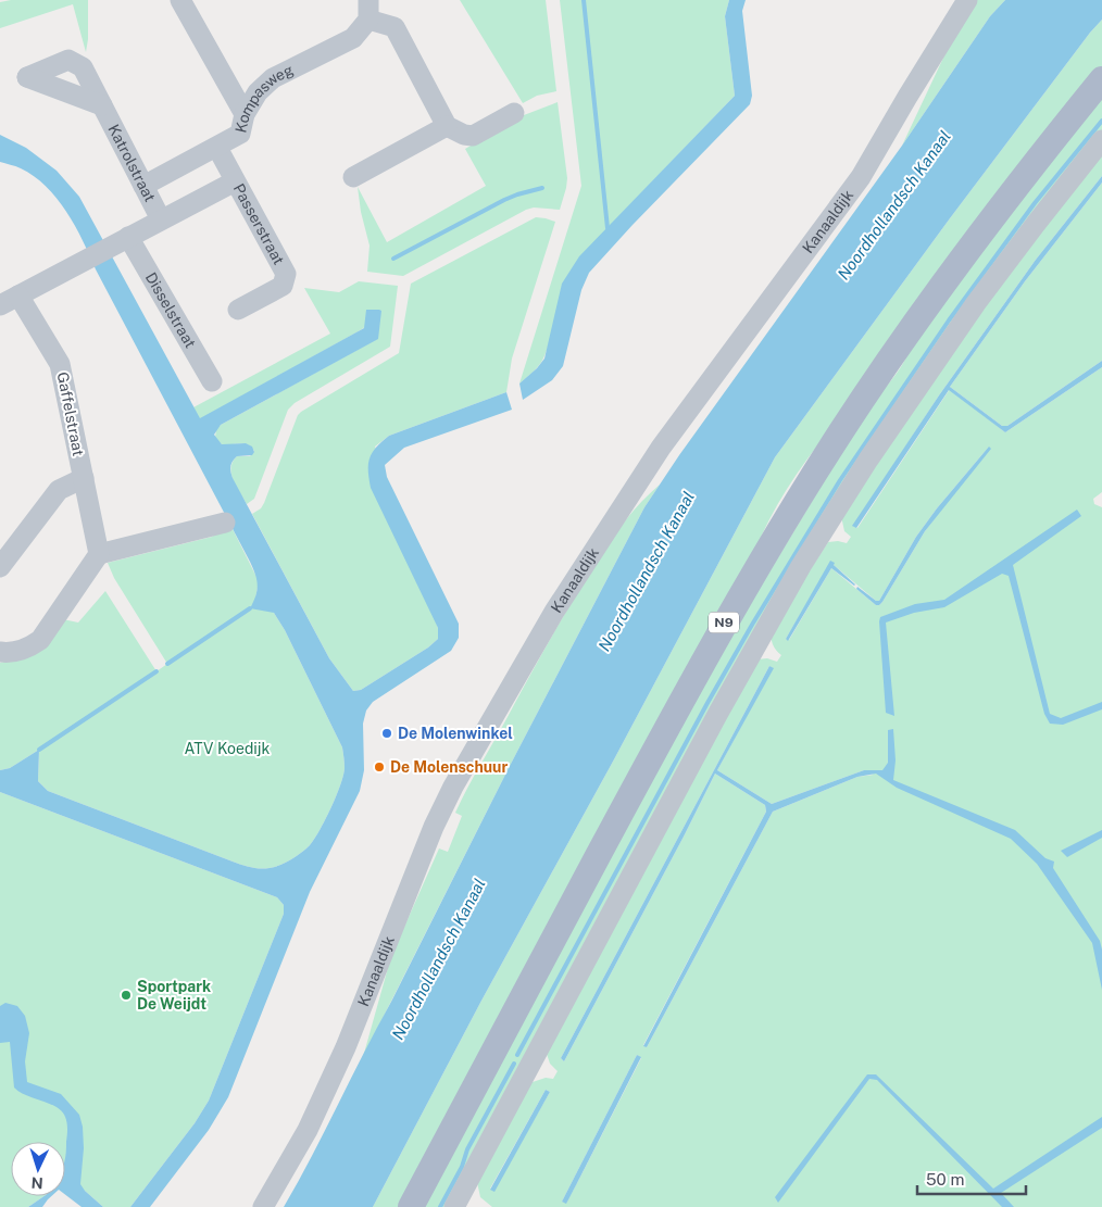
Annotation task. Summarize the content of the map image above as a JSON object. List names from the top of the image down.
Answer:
{
  "streets": {
    "main road": ["N9"],
    "street": [
      "Kompasweg",
      "Katrolstraat",
      "Kanaaldijk",
      "Passerstraat",
      "Disselstraat",
      "Gaffelstraat"
    ]
  },
  "crossings": [
    ["Kompasweg", "Katrolstraat"],
    ["Kompasweg", "Passerstraat"]
  ],
  "water": ["Noordhollandsch Kanaal"],
  "parks": ["ATV Koedijk"],
  "places": ["De Molenwinkel", "De Molenschuur", "Sportpark De Weijdt"],
  "scale_bar": "50 m",
  "north": "bottom"
}
